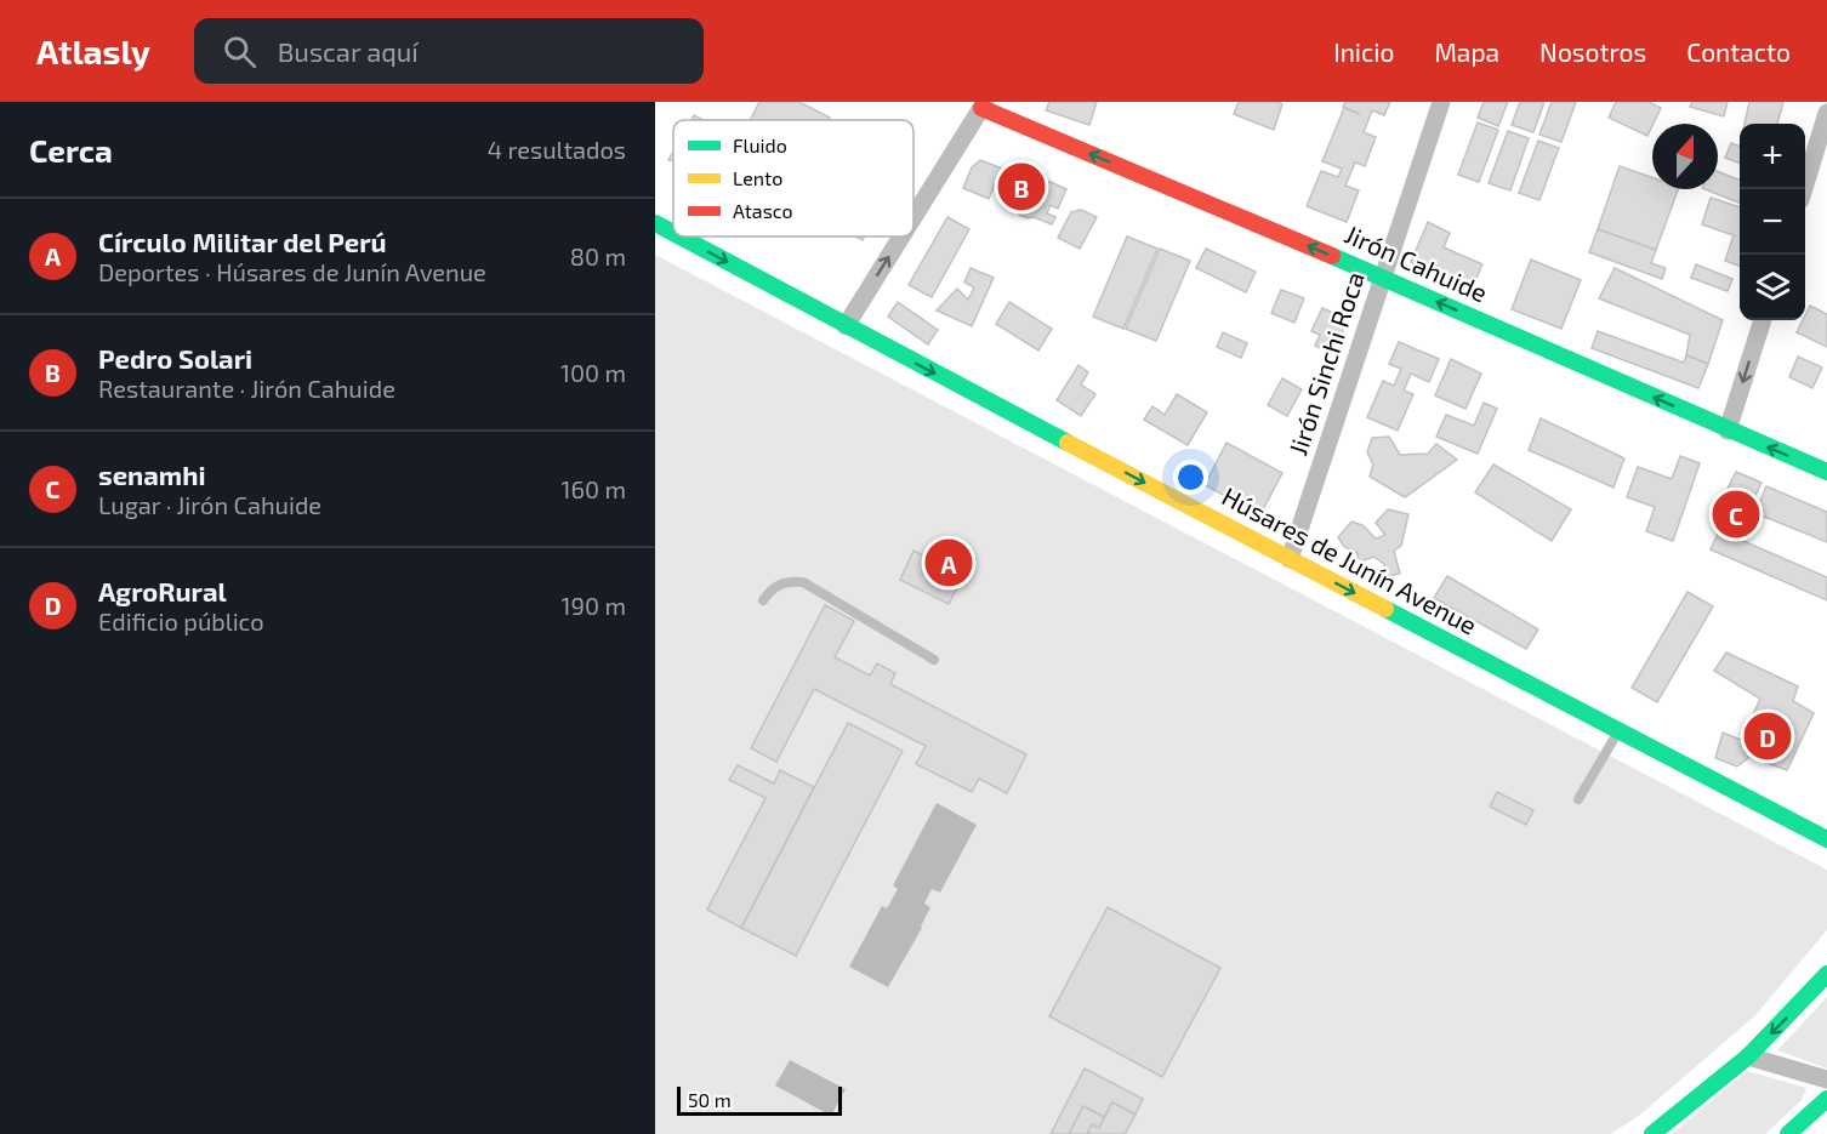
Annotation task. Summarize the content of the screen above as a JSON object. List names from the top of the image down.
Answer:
{
  "streets": {
    "street": ["Jirón Cahuide", "Jirón Sinchi Roca", "Húsares de Junín Avenue"]
  },
  "crossings": [
    ["Jirón Cahuide", "Jirón Sinchi Roca"],
    ["Jirón Sinchi Roca", "Húsares de Junín Avenue"]
  ],
  "one_way": ["Jirón Cahuide", "Húsares de Junín Avenue"],
  "legend": ["Fluido", "Lento", "Atasco"],
  "scale_bar": "50 m",
  "north": "top",
  "page": {
    "header": "Atlasly",
    "search": "Buscar aquí",
    "nav": [
      "Inicio",
      "Mapa",
      "Nosotros",
      "Contacto"
    ],
    "heading": ["Cerca", "4 resultados"],
    "map_buttons": ["+", "−"],
    "pins": [
      "B",
      "C",
      "A",
      "D"
    ],
    "list": [
      {
        "mark": "A",
        "name": "Círculo Militar del Perú",
        "note": "Deportes · Húsares de Junín Avenue",
        "value": "80 m"
      },
      {
        "mark": "B",
        "name": "Pedro Solari",
        "note": "Restaurante · Jirón Cahuide",
        "value": "100 m"
      },
      {
        "mark": "C",
        "name": "senamhi",
        "note": "Lugar · Jirón Cahuide",
        "value": "160 m"
      },
      {
        "mark": "D",
        "name": "AgroRural",
        "note": "Edificio público",
        "value": "190 m"
      }
    ],
    "scale": "50 m"
  }
}
